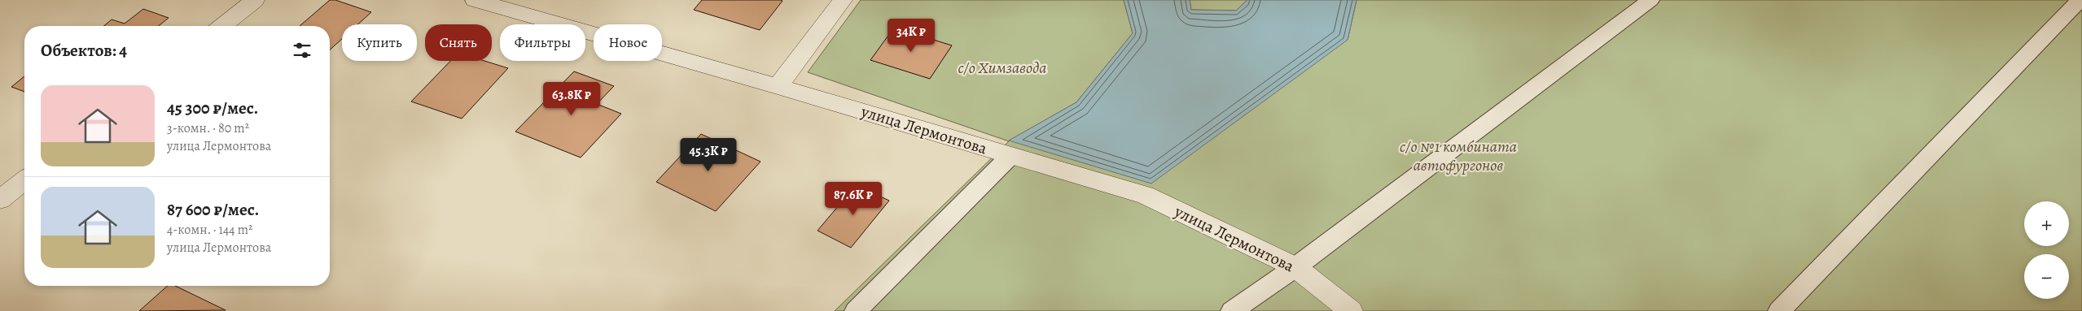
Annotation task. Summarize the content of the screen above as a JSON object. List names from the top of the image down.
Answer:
{
  "streets": {
    "street": ["улица Лермонтова"]
  },
  "parks": ["с/о Химзавода", "с/о №1 комбината автофургонов"],
  "page": {
    "price": [
      "34K ₽",
      "63.8K ₽",
      "45.3K ₽",
      "87.6K ₽"
    ],
    "chip": [
      "Купить",
      "Снять",
      "Фильтры",
      "Новое"
    ],
    "heading": "Объектов: 4",
    "list": [
      {
        "name": "45 300 ₽/мес.",
        "note": "3-комн. · 80 m² · улица Лермонтова"
      },
      {
        "name": "87 600 ₽/мес.",
        "note": "4-комн. · 144 m² · улица Лермонтова"
      }
    ],
    "map_buttons": ["+", "−"]
  }
}
